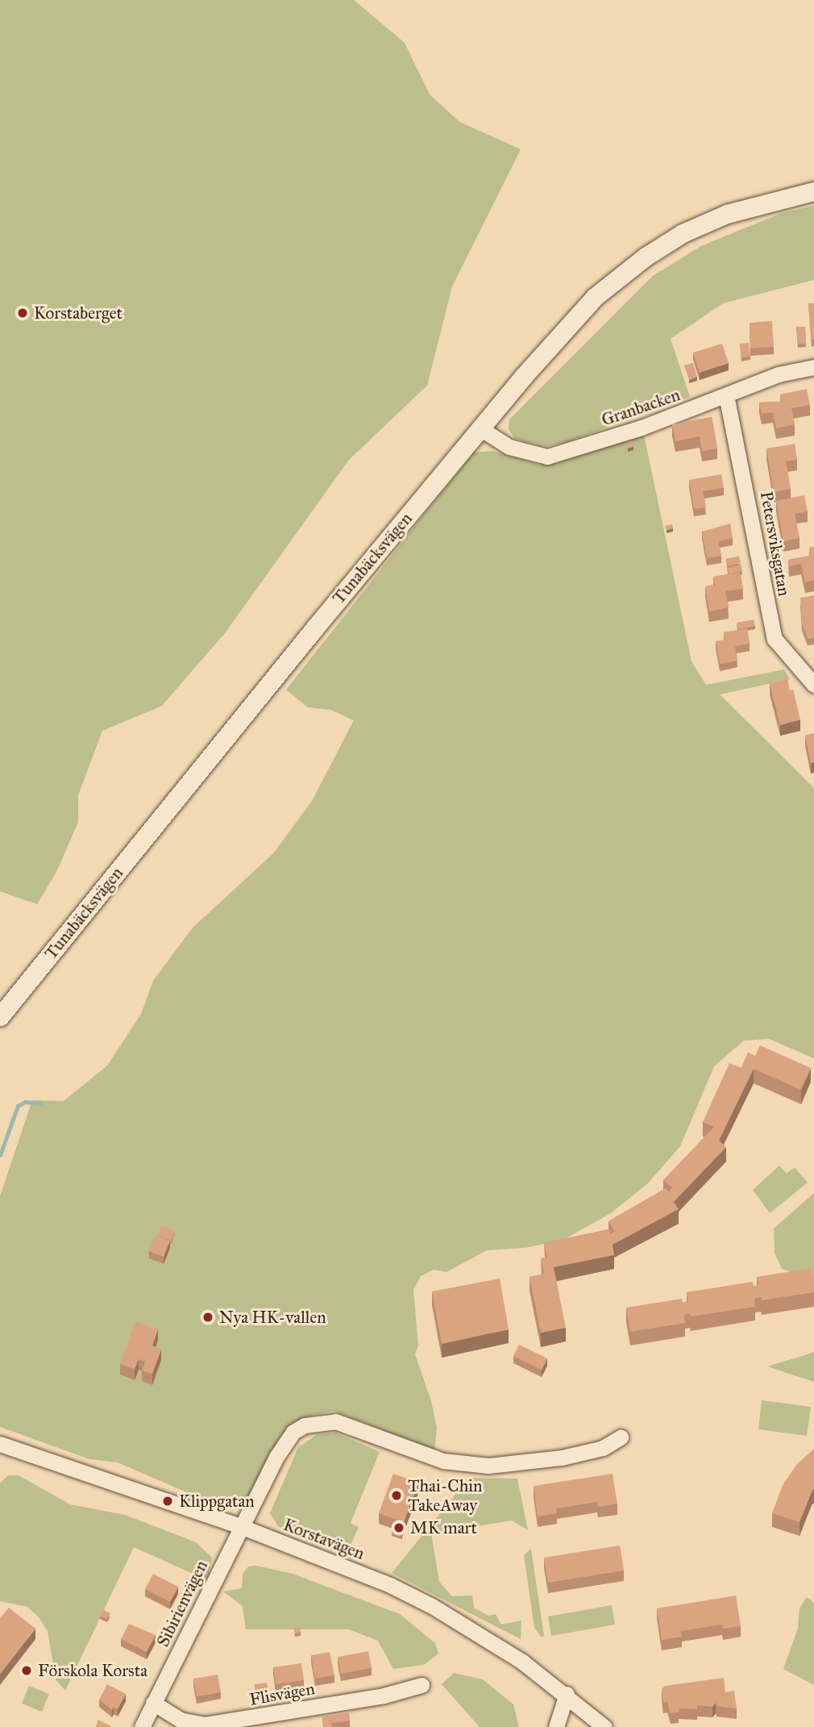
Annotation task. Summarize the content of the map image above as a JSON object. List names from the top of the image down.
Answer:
{
  "streets": {
    "street": [
      "Granbacken",
      "Petersviksgatan",
      "Tunabäcksvägen",
      "Korstavägen",
      "Sibirienvägen",
      "Flisvägen"
    ]
  },
  "crossings": [
    ["Granbacken", "Petersviksgatan"],
    ["Granbacken", "Tunabäcksvägen"],
    ["Korstavägen", "Sibirienvägen"],
    ["Sibirienvägen", "Flisvägen"]
  ],
  "places": [
    "Korstaberget",
    "Nya HK-vallen",
    "Thai-Chin TakeAway",
    "Klippgatan",
    "MK mart",
    "Förskola Korsta"
  ]
}
